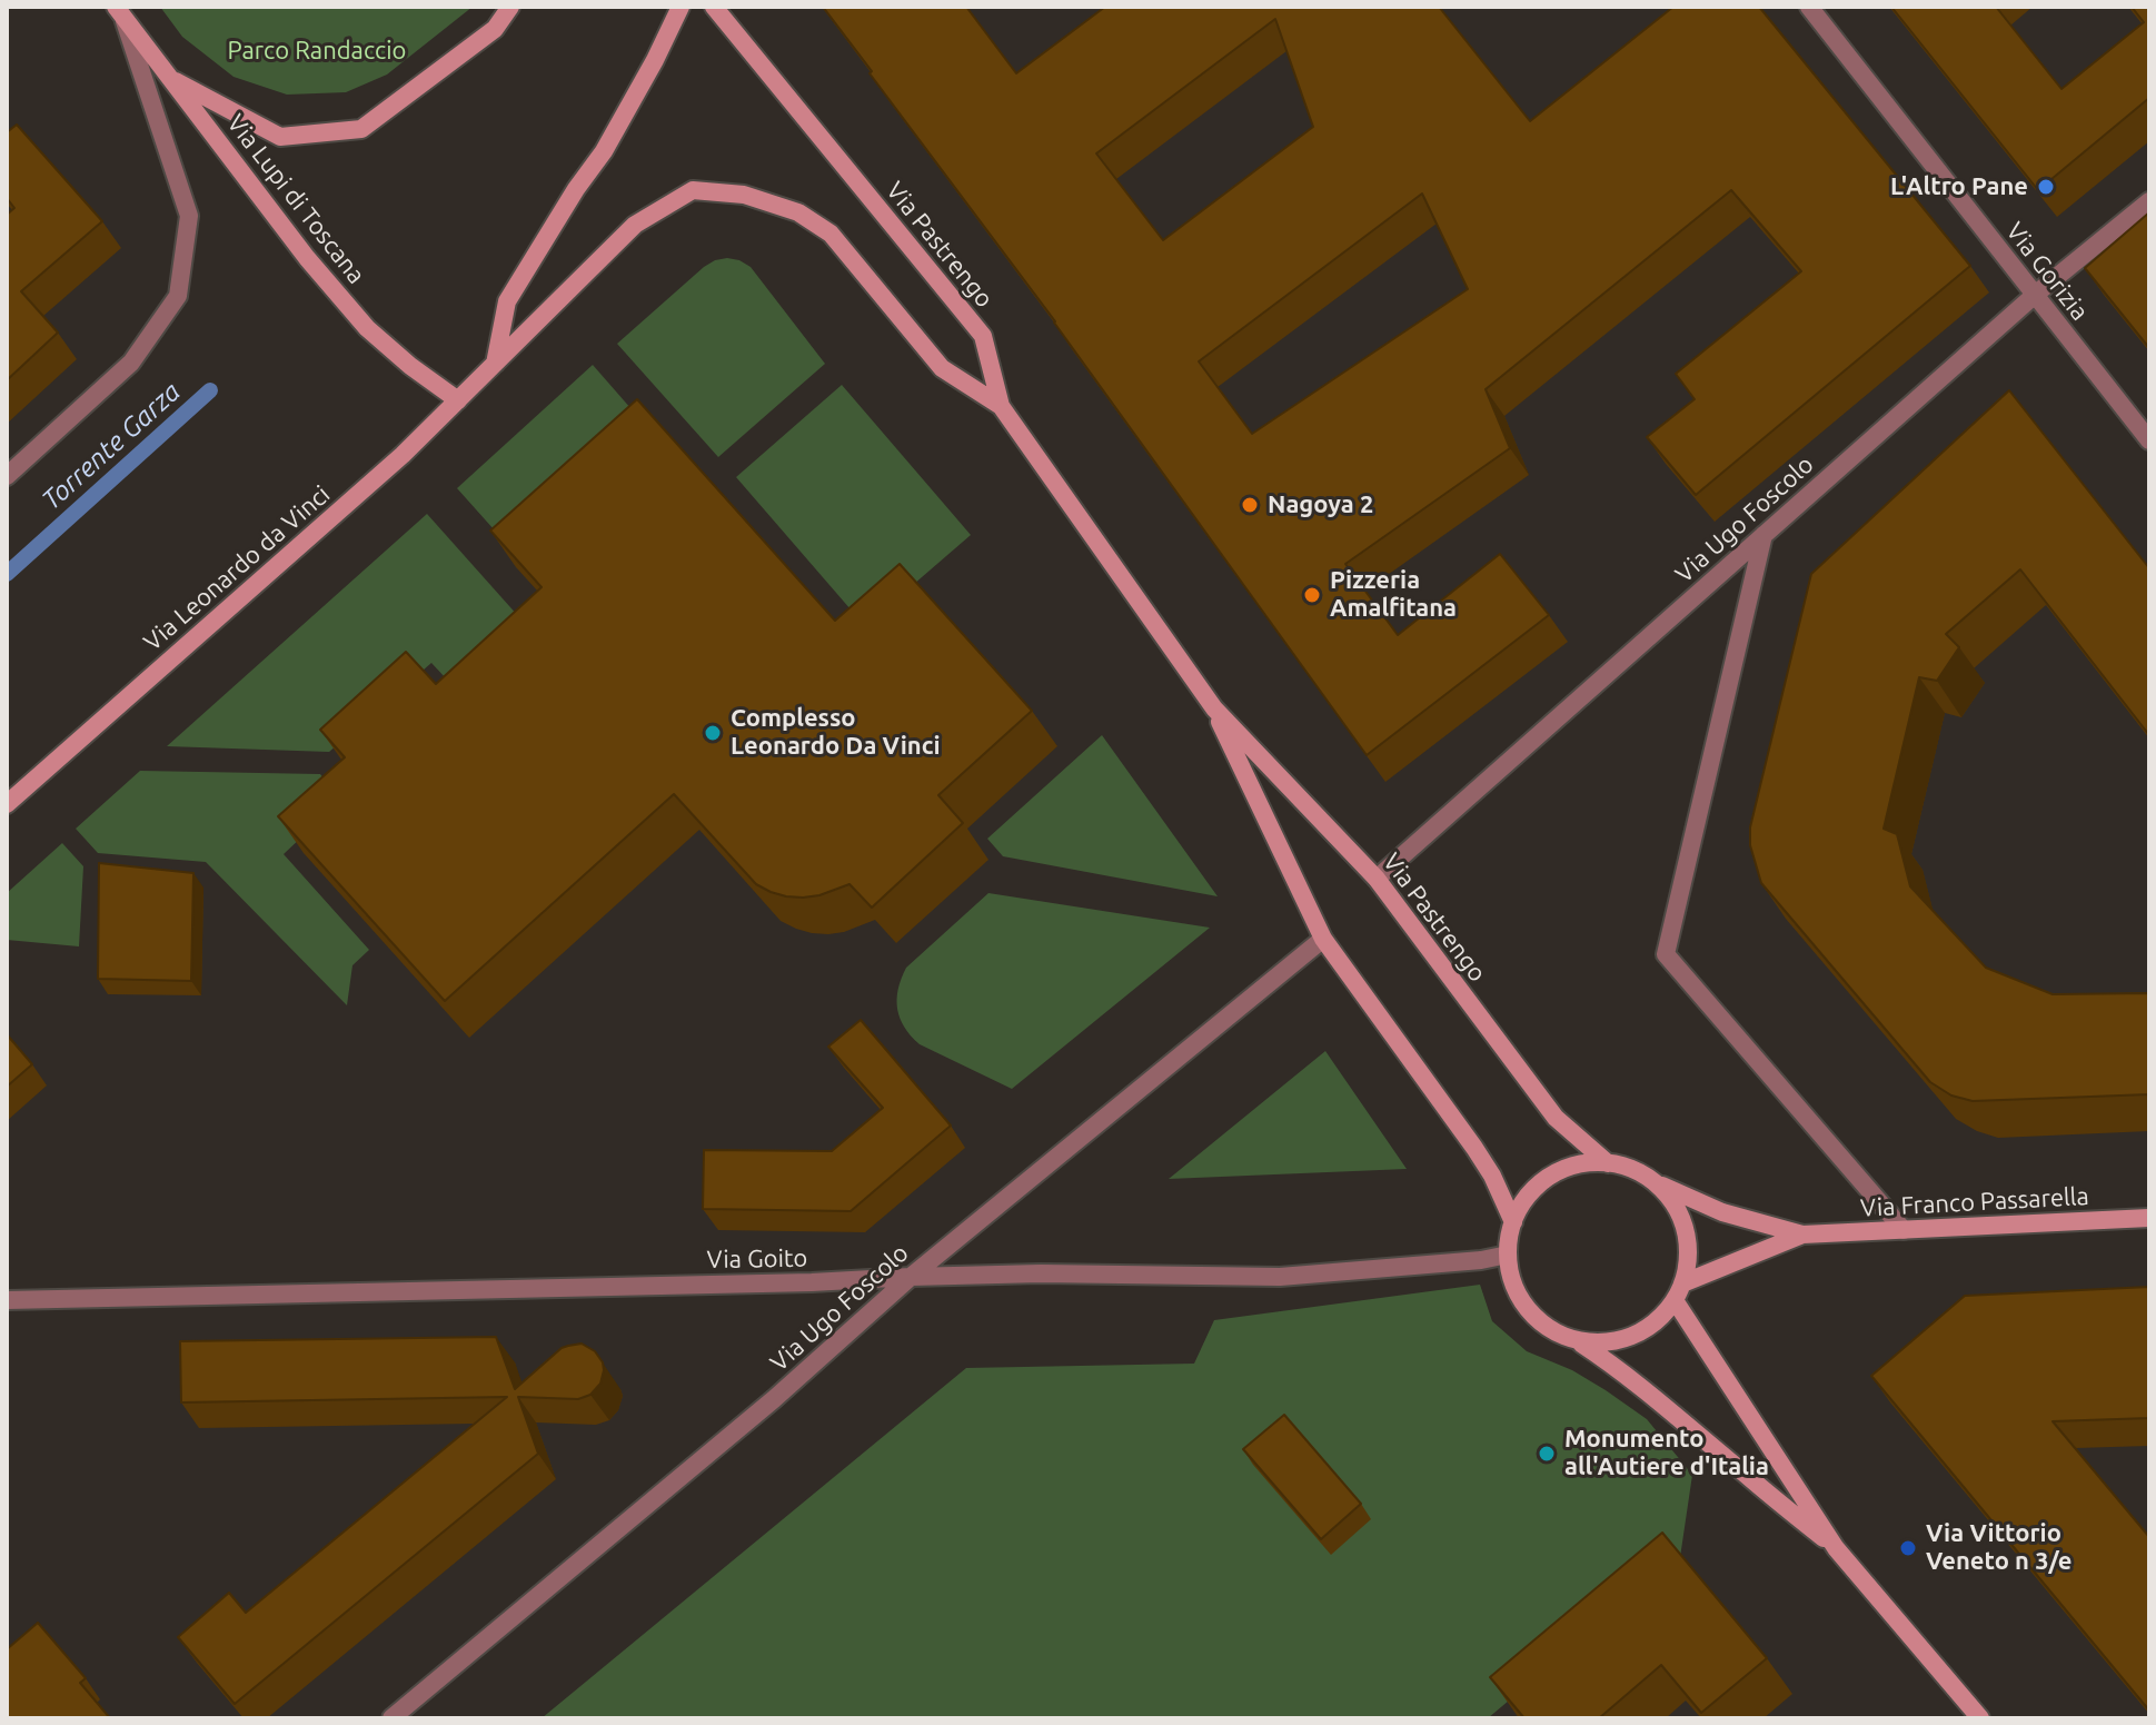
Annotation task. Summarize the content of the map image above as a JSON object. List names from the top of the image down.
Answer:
{
  "streets": {
    "street": [
      "Via Lupi di Toscana",
      "Via Pastrengo",
      "Via Gorizia",
      "Via Ugo Foscolo",
      "Via Leonardo da Vinci",
      "Via Franco Passarella",
      "Via Goito"
    ]
  },
  "crossings": [
    ["Via Lupi di Toscana", "Via Leonardo da Vinci"],
    ["Via Pastrengo", "Via Ugo Foscolo"],
    ["Via Pastrengo", "Via Leonardo da Vinci"],
    ["Via Pastrengo", "Via Franco Passarella"],
    ["Via Pastrengo", "Via Goito"],
    ["Via Gorizia", "Via Ugo Foscolo"],
    ["Via Ugo Foscolo", "Via Goito"],
    ["Via Franco Passarella", "Via Goito"]
  ],
  "water": ["Torrente Garza"],
  "parks": ["Parco Randaccio"],
  "places": [
    "L'Altro Pane",
    "Nagoya 2",
    "Pizzeria Amalfitana",
    "Complesso Leonardo Da Vinci",
    "Monumento all'Autiere d'Italia",
    "Via Vittorio Veneto n 3/e"
  ]
}
